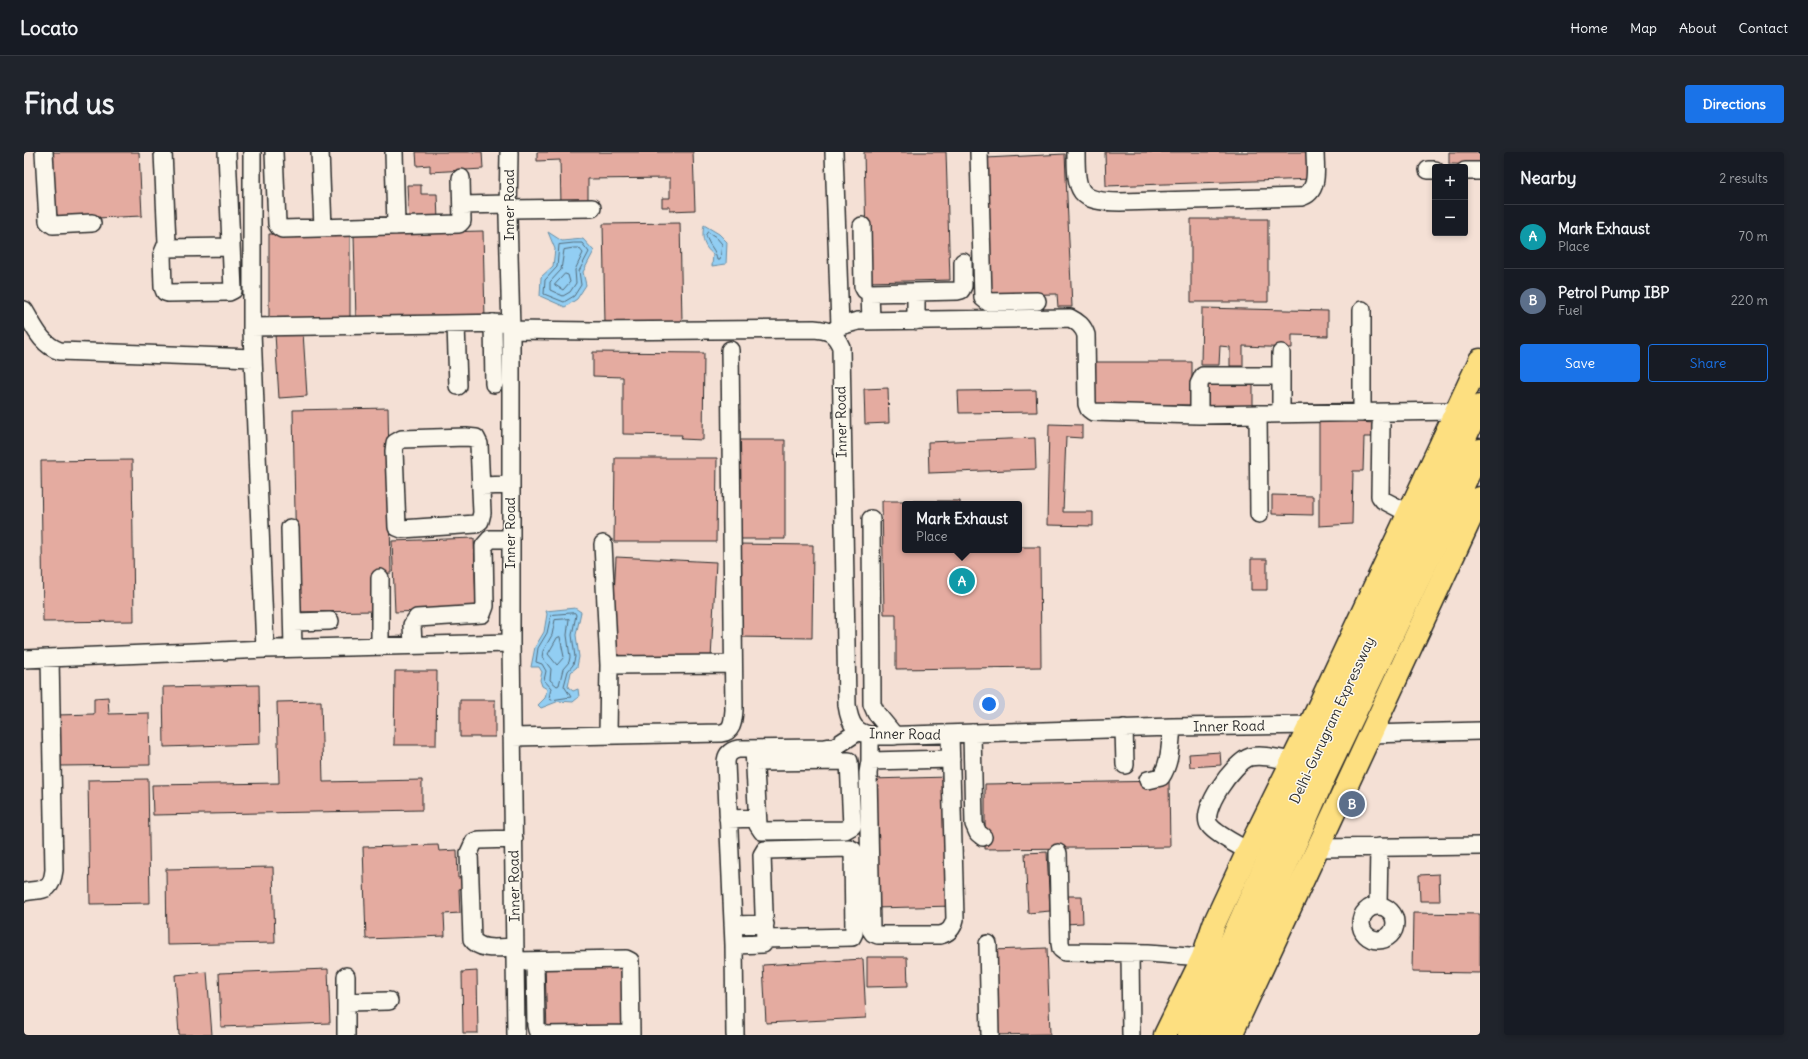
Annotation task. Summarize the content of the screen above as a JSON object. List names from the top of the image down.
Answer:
{
  "streets": {
    "main road": ["Delhi-Gurugram Expressway"],
    "street": ["Inner Road"]
  },
  "page": {
    "header": "Locato",
    "nav": [
      "Home",
      "Map",
      "About",
      "Contact"
    ],
    "buttons": [
      "Directions",
      ["Save", "Share"]
    ],
    "title": "Find us",
    "heading": ["Nearby", "2 results"],
    "map_buttons": ["+", "−"],
    "list": [
      {
        "mark": "A",
        "name": "Mark Exhaust",
        "note": "Place",
        "value": "70 m"
      },
      {
        "mark": "B",
        "name": "Petrol Pump IBP",
        "note": "Fuel",
        "value": "220 m"
      }
    ],
    "popup": ["Mark Exhaust", "Place"],
    "pins": ["A", "B"]
  }
}
